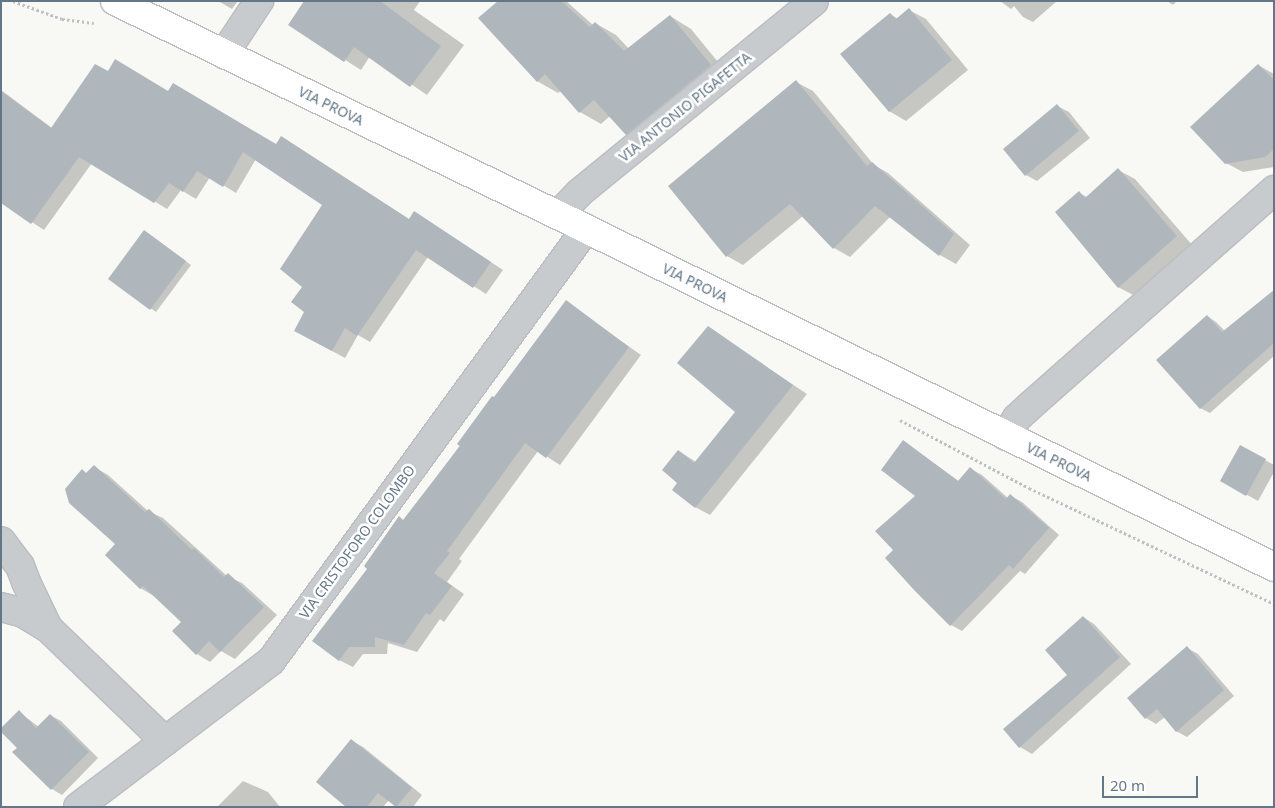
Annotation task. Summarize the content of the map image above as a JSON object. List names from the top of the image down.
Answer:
{
  "streets": {
    "main road": ["VIA PROVA"],
    "street": ["VIA ANTONIO PIGAFETTA", "VIA CRISTOFORO COLOMBO"]
  },
  "crossings": [
    ["VIA PROVA", "VIA ANTONIO PIGAFETTA"],
    ["VIA PROVA", "VIA CRISTOFORO COLOMBO"]
  ],
  "scale_bar": "20 m"
}
